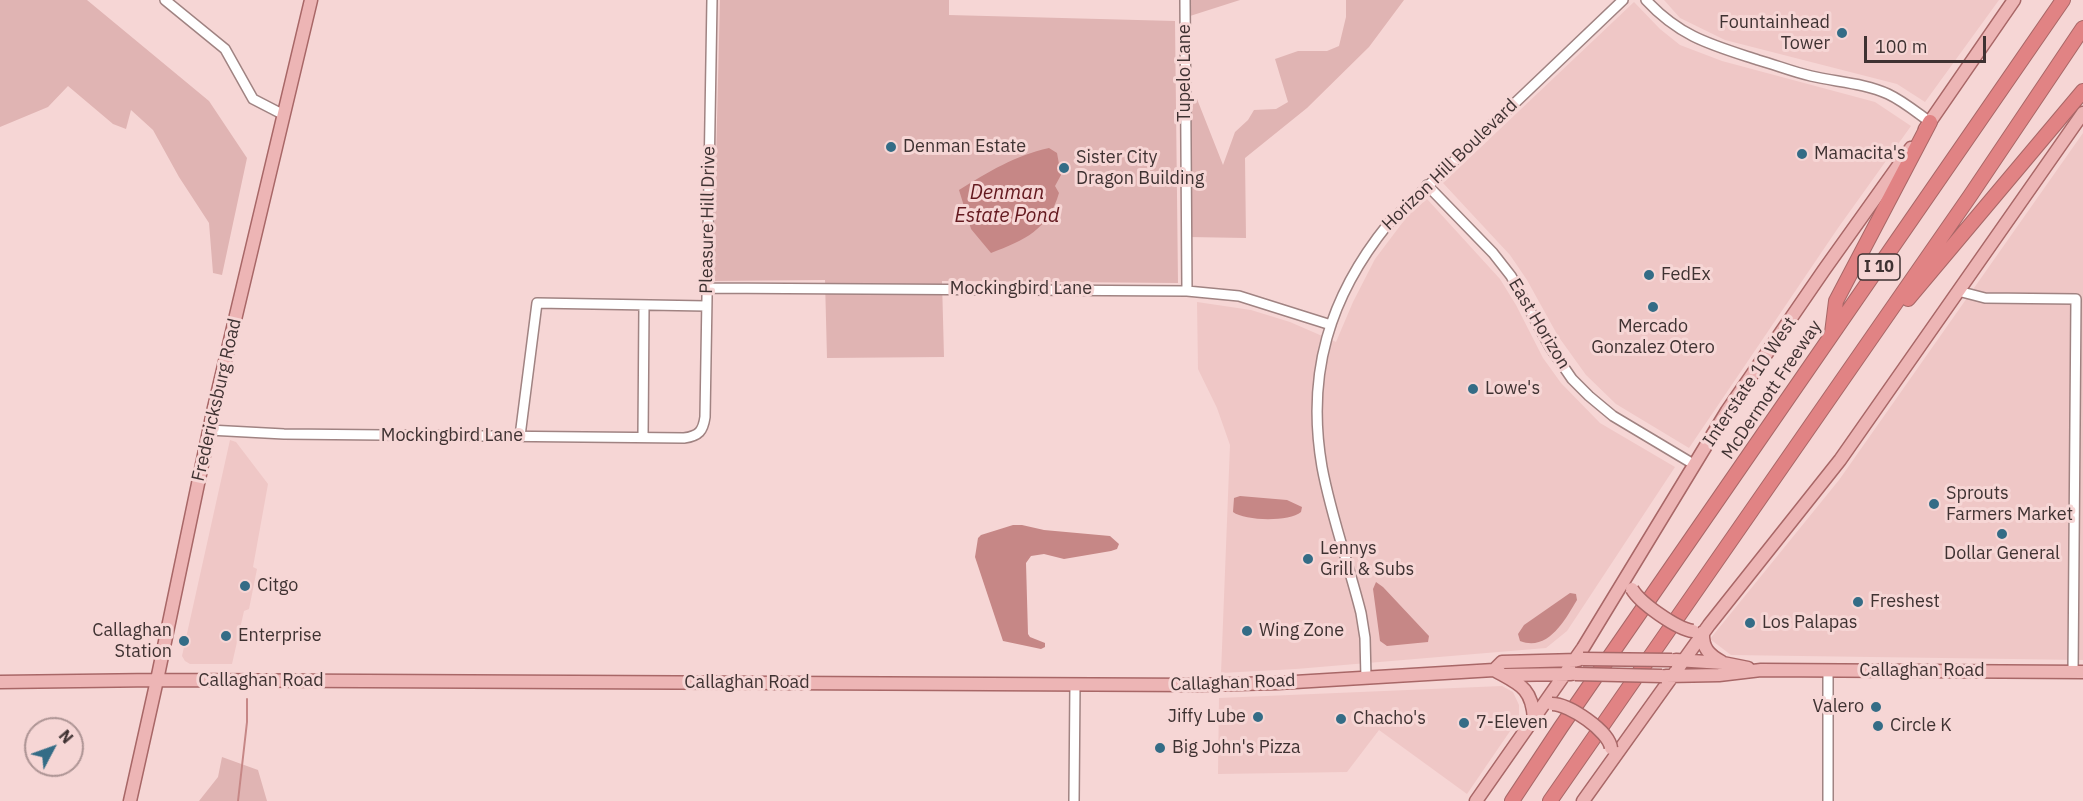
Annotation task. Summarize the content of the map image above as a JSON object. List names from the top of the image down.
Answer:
{
  "streets": {
    "highway": ["I 10", "McDermott Freeway"],
    "main road": ["Interstate 10 West", "Fredericksburg Road", "Callaghan Road"],
    "street": [
      "Tupelo Lane",
      "Horizon Hill Boulevard",
      "Pleasure Hill Drive",
      "Mockingbird Lane",
      "East Horizon"
    ]
  },
  "crossings": [
    ["Tupelo Lane", "Mockingbird Lane"],
    ["Horizon Hill Boulevard", "Mockingbird Lane"],
    ["Horizon Hill Boulevard", "East Horizon"],
    ["Horizon Hill Boulevard", "Callaghan Road"],
    ["Pleasure Hill Drive", "Mockingbird Lane"],
    ["Mockingbird Lane", "Fredericksburg Road"],
    ["East Horizon", "Interstate 10 West"],
    ["Interstate 10 West", "Callaghan Road"],
    ["Fredericksburg Road", "Callaghan Road"]
  ],
  "water": ["Denman Estate Pond"],
  "places": [
    "Fountainhead Tower",
    "Denman Estate",
    "Mamacita's",
    "Sister City Dragon Building",
    "FedEx",
    "Mercado Gonzalez Otero",
    "Lowe's",
    "Sprouts Farmers Market",
    "Dollar General",
    "Lennys Grill & Subs",
    "Citgo",
    "Freshest",
    "Los Palapas",
    "Wing Zone",
    "Enterprise",
    "Callaghan Station",
    "Valero",
    "Jiffy Lube",
    "Chacho's",
    "7-Eleven",
    "Circle K",
    "Big John's Pizza"
  ],
  "scale_bar": "100 m",
  "north": "top right"
}
